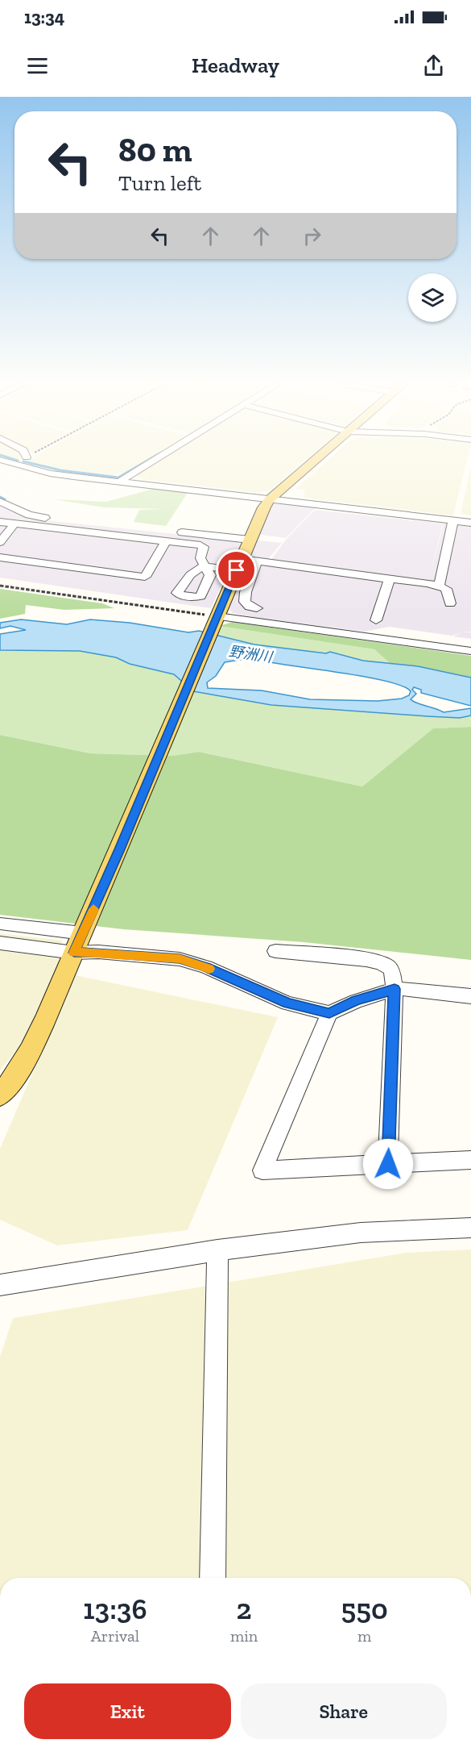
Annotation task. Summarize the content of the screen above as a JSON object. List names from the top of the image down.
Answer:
{
  "water": ["野洲川"],
  "page": {
    "status": "13:34",
    "header": "Headway",
    "turn": ["80 m", "Turn left"],
    "eta": [
      "13:36",
      "Arrival",
      "2",
      "min",
      "550",
      "m"
    ],
    "buttons": ["Exit", "Share"]
  }
}
